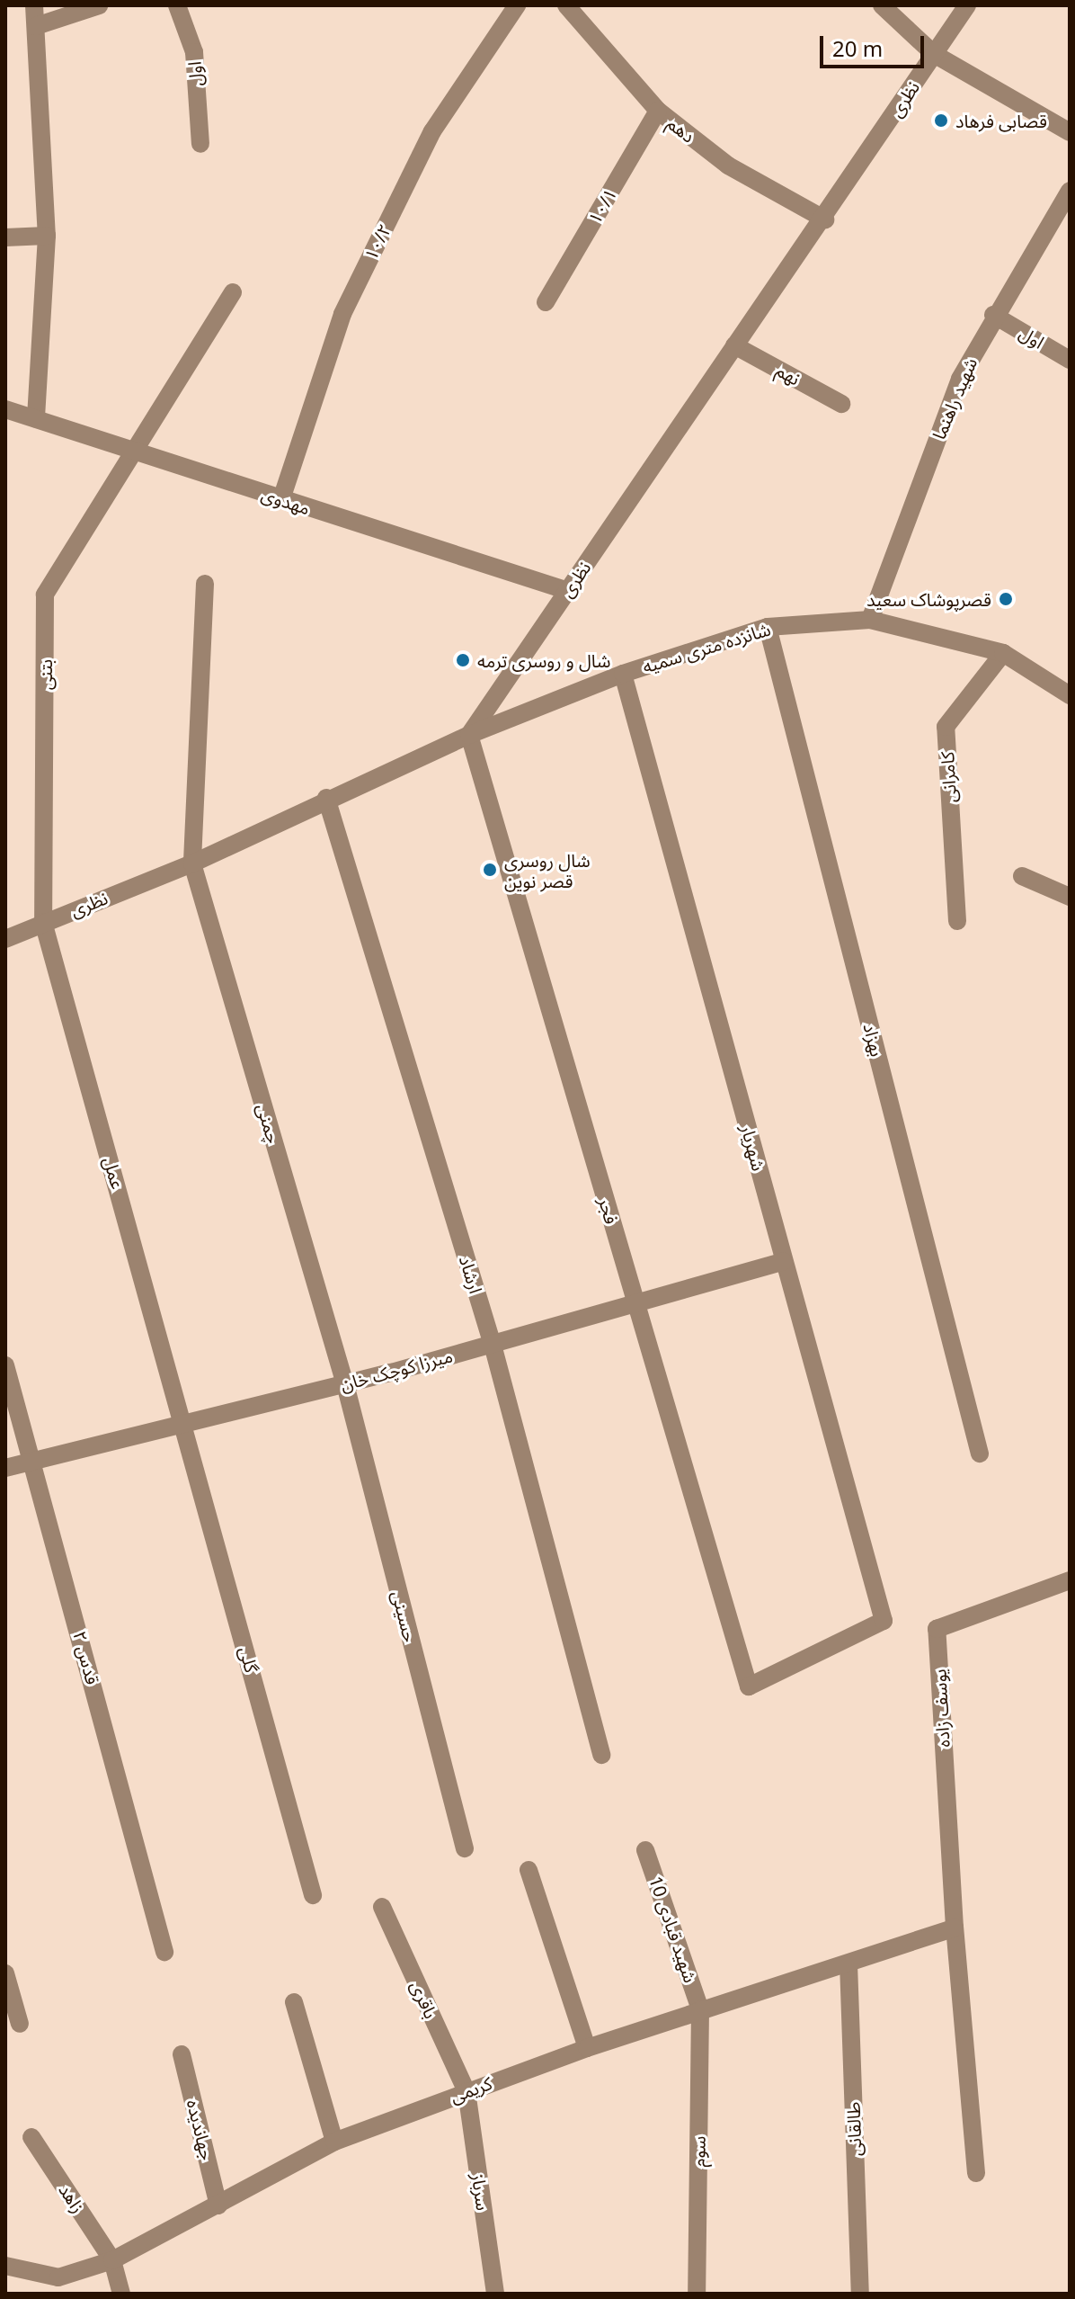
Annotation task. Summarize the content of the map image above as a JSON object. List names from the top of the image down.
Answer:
{
  "streets": {
    "street": [
      "اول",
      "نظری",
      "دهم",
      "۱۰/۱",
      "۱۰/۲",
      "نهم",
      "شهید راهنما",
      "مهدوی",
      "شانزده متری سمیه",
      "بتنی",
      "کامرانی",
      "بهزاد",
      "چمنی",
      "شهریار",
      "عمل",
      "فجر",
      "ارشاد",
      "میرزا کوچک خان",
      "حسینی",
      "قدس ۲",
      "گلی",
      "یوسف زاده",
      "شهید قبادی 10",
      "باقری",
      "کریمی",
      "طالقانی",
      "جهاندیده",
      "سوم",
      "سرباز",
      "زاهد"
    ]
  },
  "crossings": [
    ["اول", "شهید راهنما"],
    ["نظری", "دهم"],
    ["نظری", "نهم"],
    ["نظری", "مهدوی"],
    ["نظری", "شانزده متری سمیه"],
    ["نظری", "بتنی"],
    ["نظری", "چمنی"],
    ["نظری", "عمل"],
    ["نظری", "فجر"],
    ["نظری", "ارشاد"],
    ["دهم", "۱۰/۱"],
    ["۱۰/۲", "مهدوی"],
    ["شهید راهنما", "شانزده متری سمیه"],
    ["مهدوی", "بتنی"],
    ["شانزده متری سمیه", "کامرانی"],
    ["شانزده متری سمیه", "بهزاد"],
    ["شانزده متری سمیه", "شهریار"],
    ["شانزده متری سمیه", "فجر"],
    ["بتنی", "عمل"],
    ["چمنی", "میرزا کوچک خان"],
    ["چمنی", "حسینی"],
    ["شهریار", "فجر"],
    ["شهریار", "میرزا کوچک خان"],
    ["عمل", "میرزا کوچک خان"],
    ["عمل", "گلی"],
    ["فجر", "میرزا کوچک خان"],
    ["ارشاد", "میرزا کوچک خان"],
    ["میرزا کوچک خان", "حسینی"],
    ["میرزا کوچک خان", "قدس ۲"],
    ["میرزا کوچک خان", "گلی"],
    ["یوسف زاده", "کریمی"],
    ["شهید قبادی 10", "کریمی"],
    ["شهید قبادی 10", "سوم"],
    ["باقری", "کریمی"],
    ["باقری", "سرباز"],
    ["کریمی", "طالقانی"],
    ["کریمی", "جهاندیده"],
    ["کریمی", "سوم"],
    ["کریمی", "سرباز"],
    ["کریمی", "زاهد"]
  ],
  "places": [
    "قصابی فرهاد",
    "قصرپوشاک سعید",
    "شال و روسری ترمه",
    "شال روسری قصر نوین"
  ],
  "scale_bar": "20 m"
}
